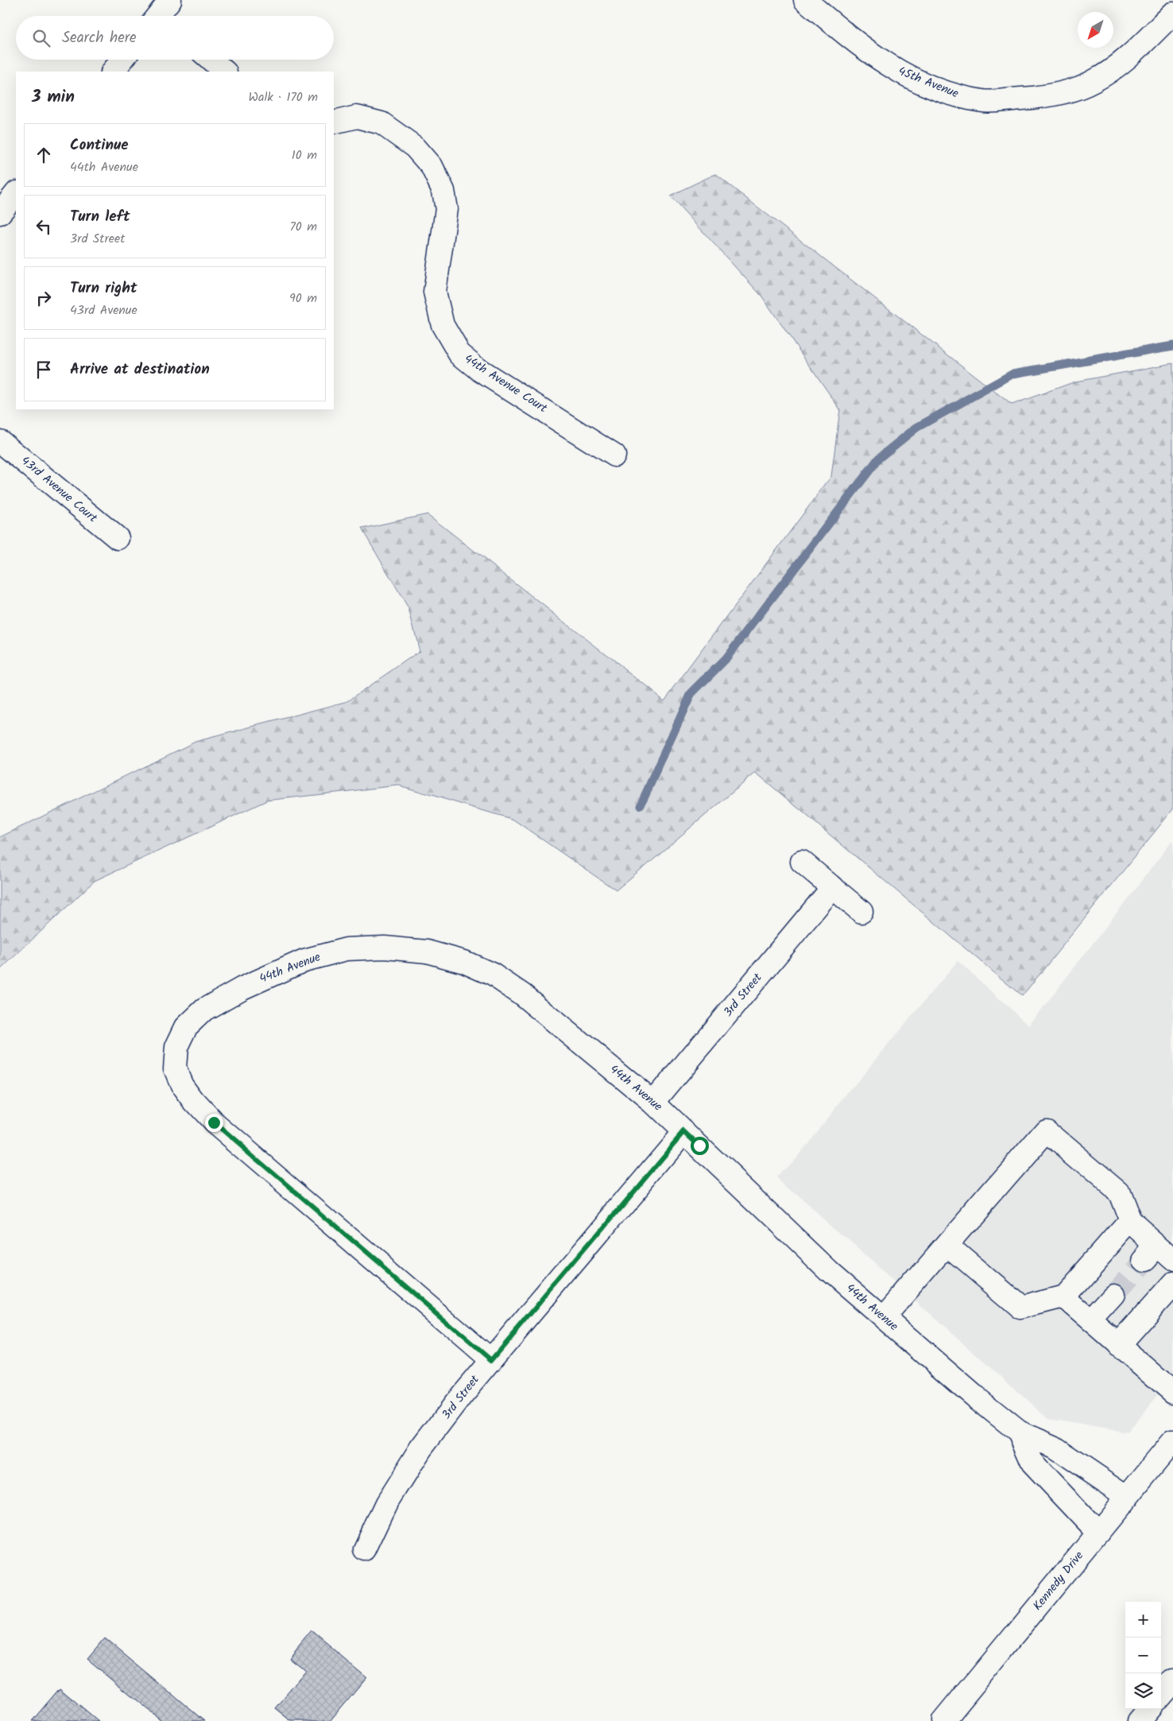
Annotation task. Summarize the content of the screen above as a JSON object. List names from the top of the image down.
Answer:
{
  "streets": {
    "street": [
      "45th Avenue",
      "44th Avenue Court",
      "43rd Avenue Court",
      "44th Avenue",
      "3rd Street",
      "Kennedy Drive"
    ]
  },
  "crossings": [
    ["44th Avenue", "3rd Street"],
    ["44th Avenue", "Kennedy Drive"]
  ],
  "north": "bottom left",
  "page": {
    "search": "Search here",
    "heading": ["3 min", "Walk · 170 m"],
    "list": [
      ["Continue", "44th Avenue", "10 m"],
      ["Turn left", "3rd Street", "70 m"],
      ["Turn right", "43rd Avenue", "90 m"],
      "Arrive at destination"
    ],
    "map_buttons": ["+", "−"]
  }
}
